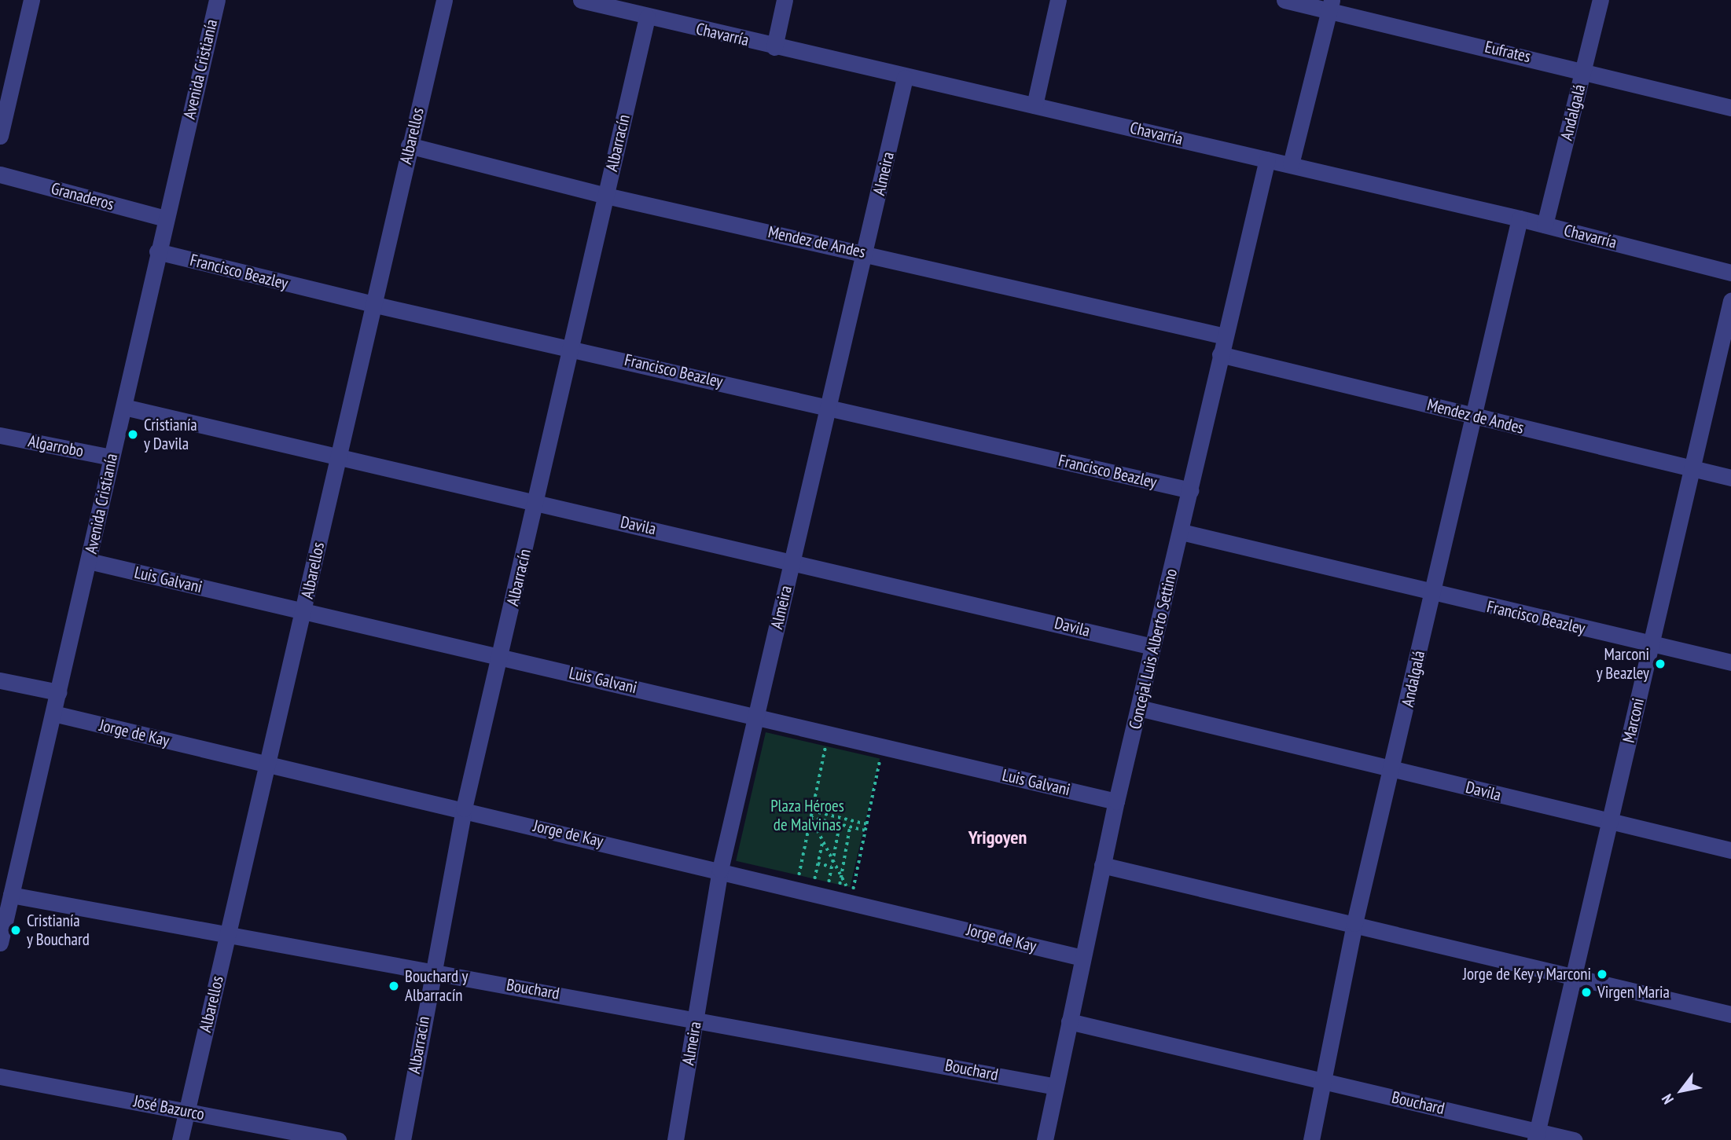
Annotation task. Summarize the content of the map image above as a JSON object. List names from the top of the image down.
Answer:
{
  "streets": {
    "street": [
      "Chavarría",
      "Eufrates",
      "Avenida Cristianía",
      "Andalgalá",
      "Albarellos",
      "Albarracín",
      "Almeira",
      "Granaderos",
      "Mendez de Andes",
      "Francisco Beazley",
      "Algarrobo",
      "Davila",
      "Luis Galvani",
      "Concejal Luis Alberto Settino",
      "Marconi",
      "Jorge de Kay",
      "Bouchard",
      "José Bazurco"
    ]
  },
  "crossings": [
    ["Chavarría", "Andalgalá"],
    ["Chavarría", "Albarracín"],
    ["Chavarría", "Almeira"],
    ["Chavarría", "Concejal Luis Alberto Settino"],
    ["Eufrates", "Andalgalá"],
    ["Avenida Cristianía", "Granaderos"],
    ["Avenida Cristianía", "Francisco Beazley"],
    ["Avenida Cristianía", "Algarrobo"],
    ["Avenida Cristianía", "Davila"],
    ["Avenida Cristianía", "Luis Galvani"],
    ["Avenida Cristianía", "Jorge de Kay"],
    ["Avenida Cristianía", "Bouchard"],
    ["Andalgalá", "Mendez de Andes"],
    ["Andalgalá", "Francisco Beazley"],
    ["Andalgalá", "Davila"],
    ["Andalgalá", "Bouchard"],
    ["Albarellos", "Mendez de Andes"],
    ["Albarellos", "Francisco Beazley"],
    ["Albarellos", "Davila"],
    ["Albarellos", "Luis Galvani"],
    ["Albarellos", "Jorge de Kay"],
    ["Albarellos", "Bouchard"],
    ["Albarellos", "José Bazurco"],
    ["Albarracín", "Mendez de Andes"],
    ["Albarracín", "Francisco Beazley"],
    ["Albarracín", "Davila"],
    ["Albarracín", "Luis Galvani"],
    ["Albarracín", "Jorge de Kay"],
    ["Albarracín", "Bouchard"],
    ["Almeira", "Mendez de Andes"],
    ["Almeira", "Francisco Beazley"],
    ["Almeira", "Davila"],
    ["Almeira", "Luis Galvani"],
    ["Almeira", "Jorge de Kay"],
    ["Almeira", "Bouchard"],
    ["Mendez de Andes", "Concejal Luis Alberto Settino"],
    ["Mendez de Andes", "Marconi"],
    ["Francisco Beazley", "Concejal Luis Alberto Settino"],
    ["Francisco Beazley", "Marconi"],
    ["Davila", "Concejal Luis Alberto Settino"],
    ["Davila", "Marconi"],
    ["Luis Galvani", "Concejal Luis Alberto Settino"],
    ["Concejal Luis Alberto Settino", "Jorge de Kay"],
    ["Concejal Luis Alberto Settino", "Bouchard"],
    ["Marconi", "Bouchard"]
  ],
  "districts": ["Yrigoyen"],
  "parks": ["Plaza Héroes de Malvinas"],
  "places": [
    "Cristianía y Davila",
    "Marconi y Beazley",
    "Cristianía y Bouchard",
    "Jorge de Key y Marconi",
    "Bouchard y Albarracín",
    "Virgen Maria"
  ],
  "north": "bottom left"
}
